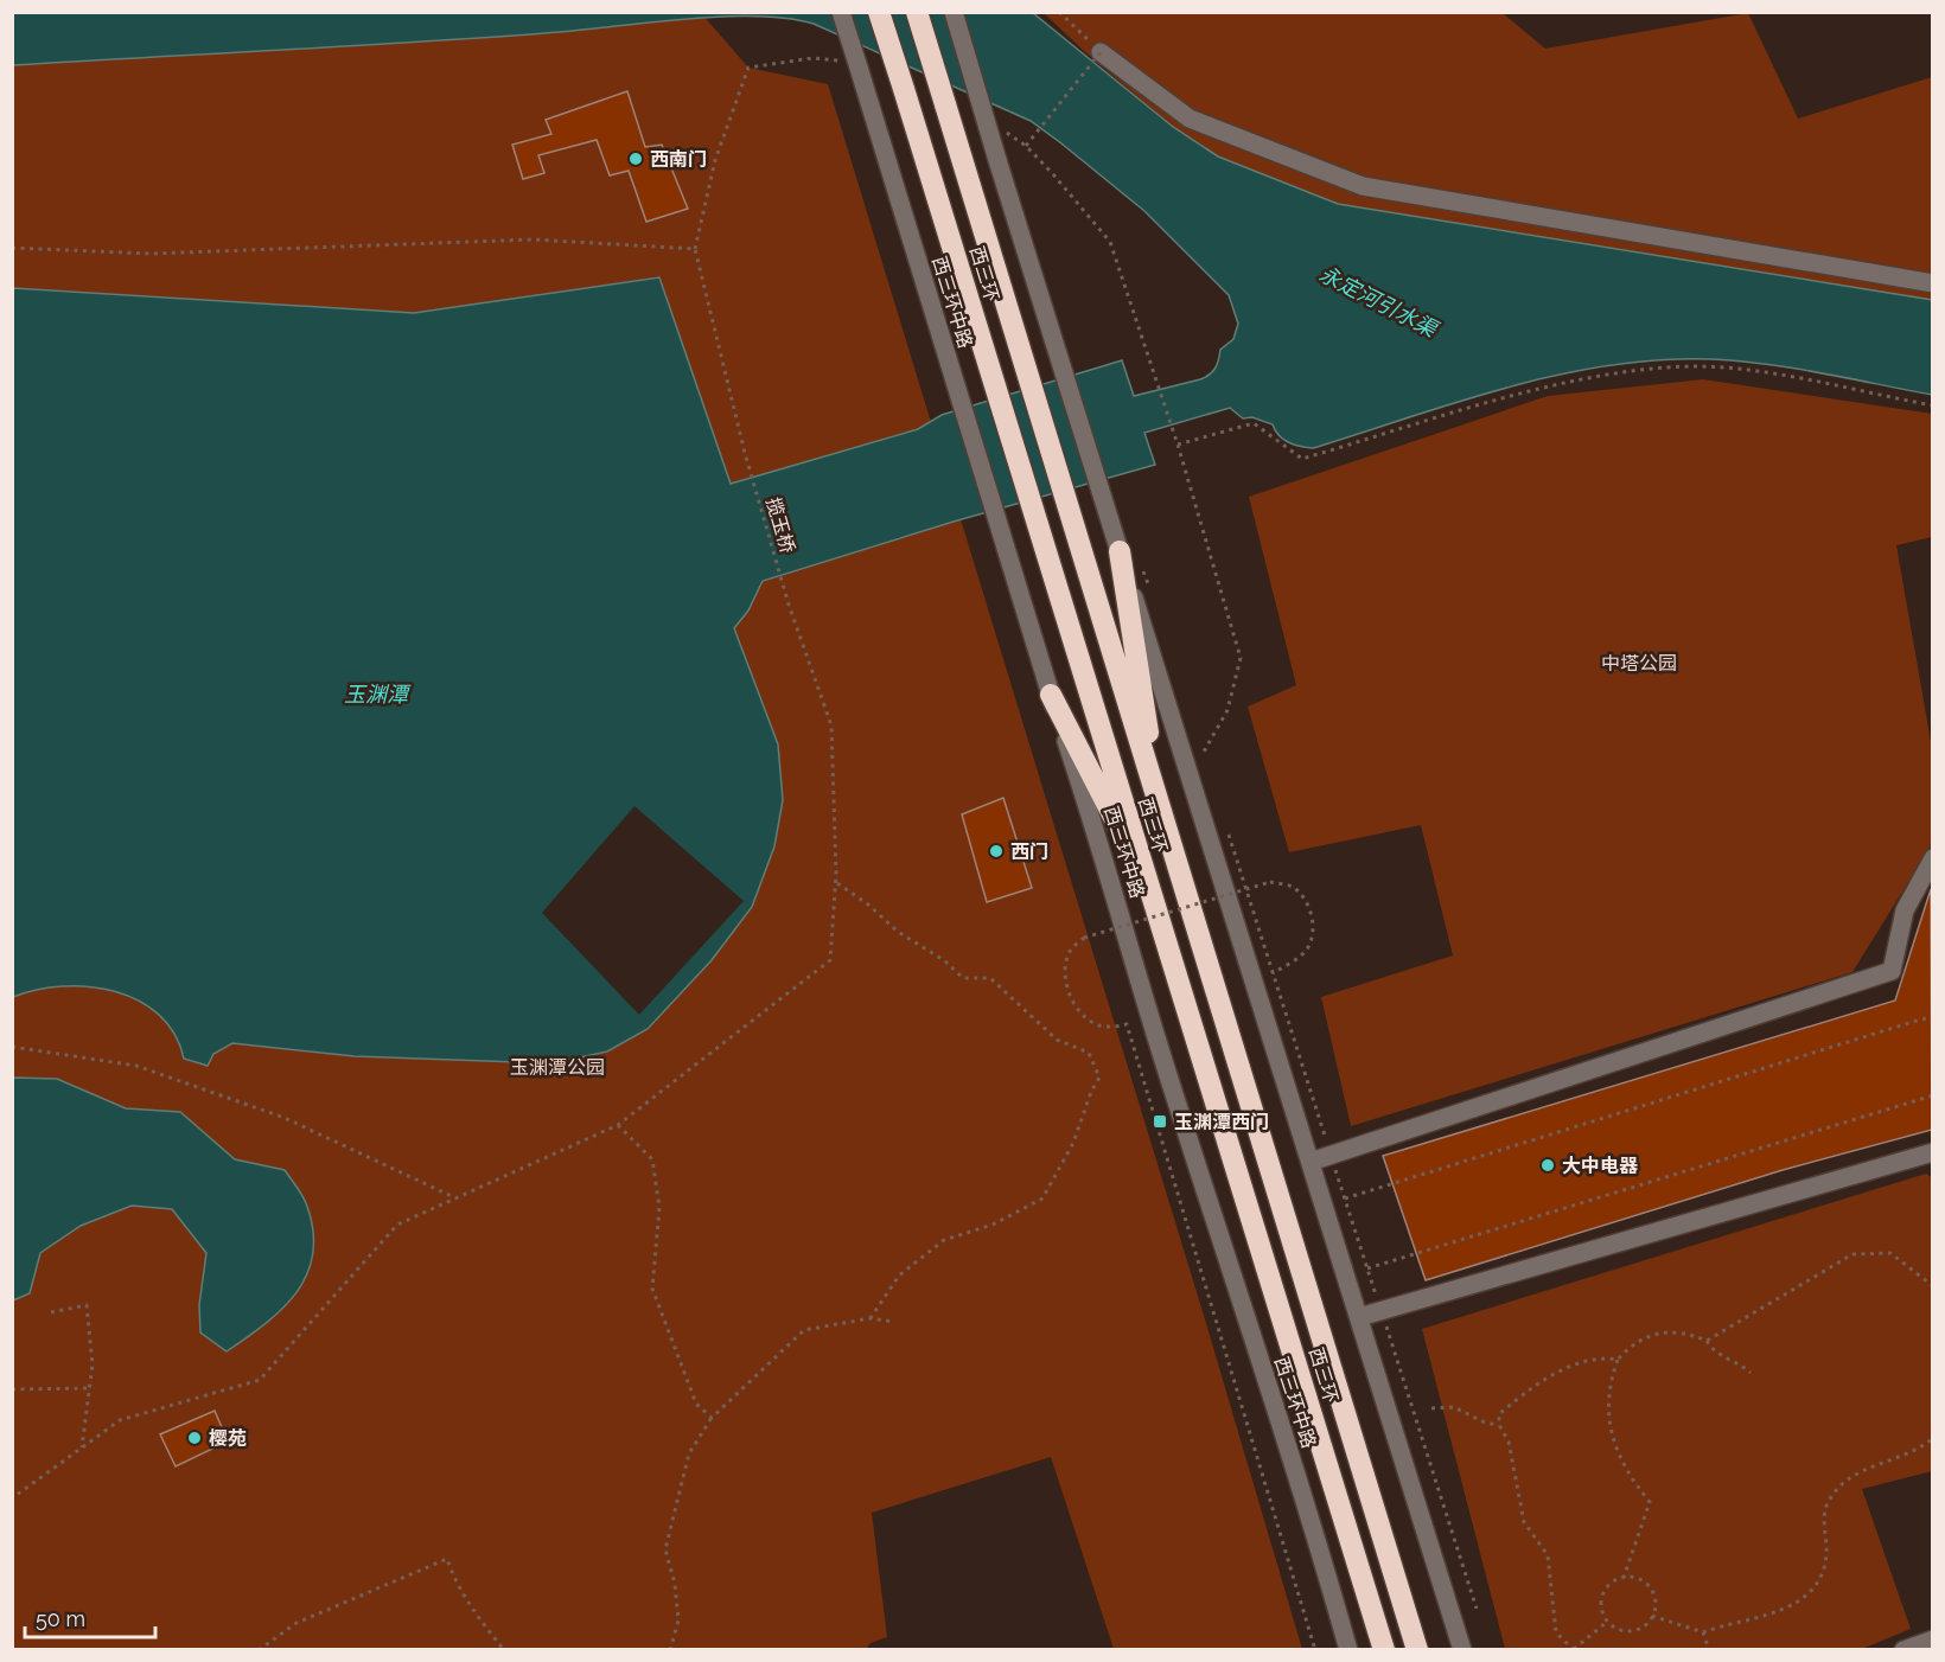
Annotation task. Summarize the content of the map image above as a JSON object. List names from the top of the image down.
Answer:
{
  "streets": {
    "highway": ["西三环"],
    "street": ["西三环中路"],
    "path": ["揽玉桥"]
  },
  "water": ["永定河引水渠", "玉渊潭"],
  "parks": ["中塔公园", "玉渊潭公园"],
  "places": {
    "other": [
      "西南门",
      "西门",
      "大中电器",
      "樱苑"
    ],
    "transit": ["玉渊潭西门"]
  },
  "scale_bar": "50 m"
}
